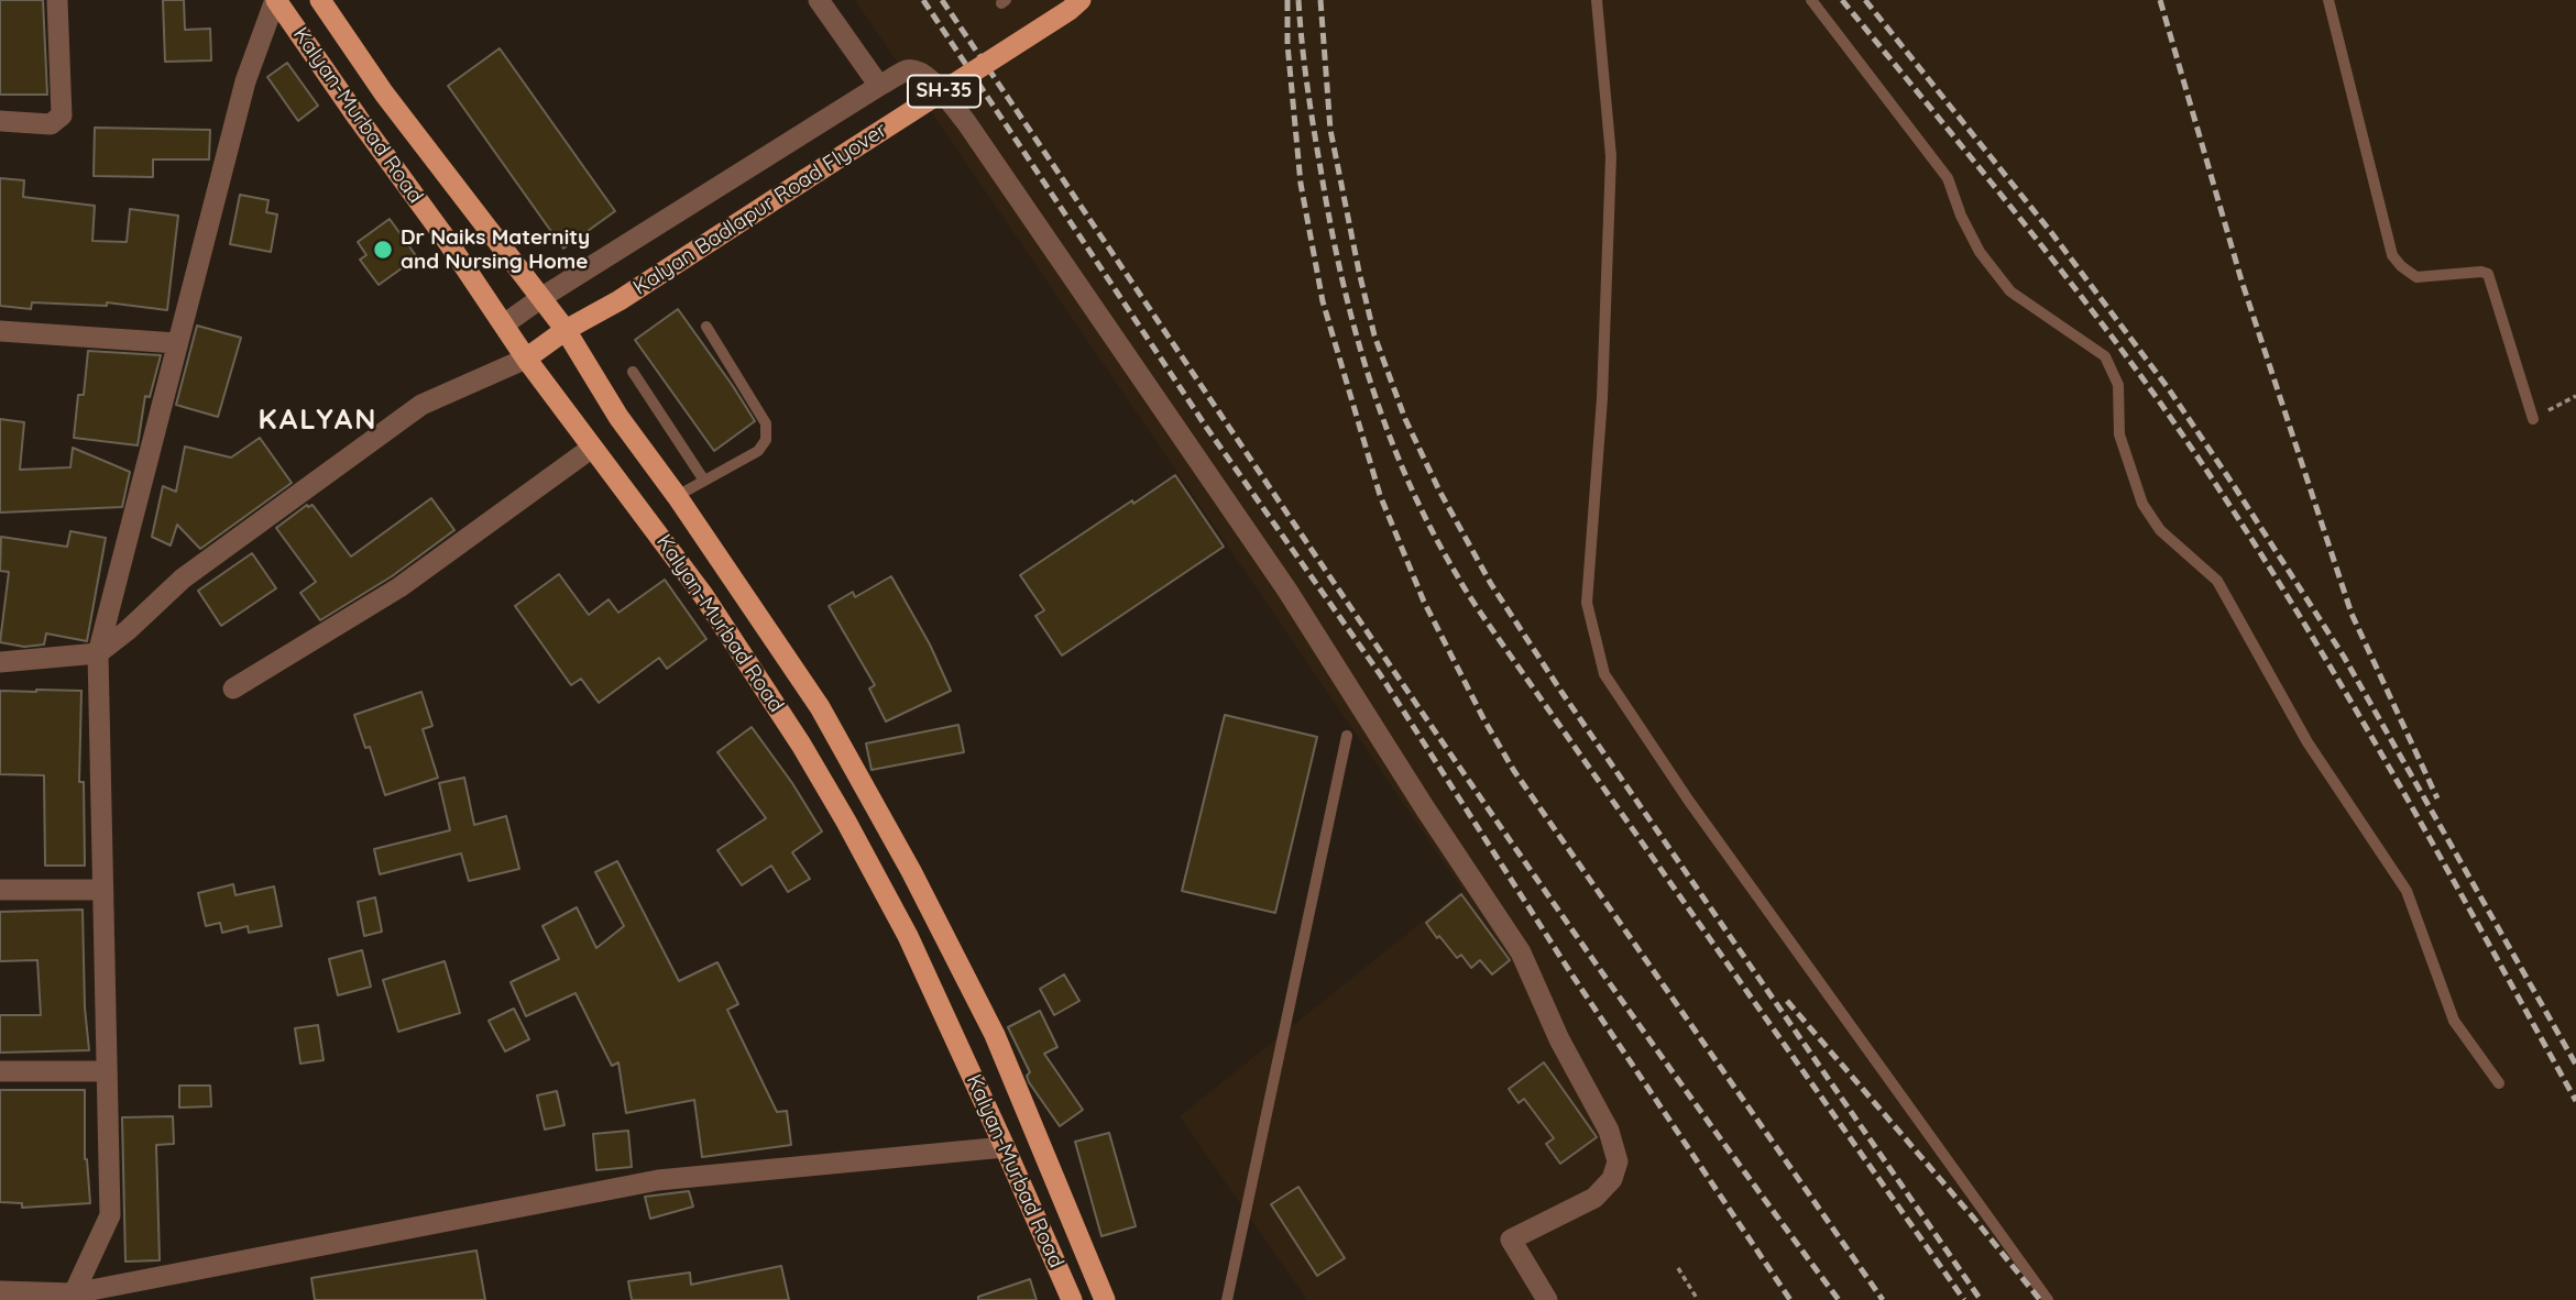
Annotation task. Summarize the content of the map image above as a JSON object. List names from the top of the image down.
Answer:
{
  "streets": {
    "main road": ["SH-35", "Kalyan-Murbad Road", "Kalyan Badlapur Road Flyover"]
  },
  "crossings": [
    ["SH-35", "Kalyan-Murbad Road"],
    ["SH-35", "Kalyan Badlapur Road Flyover"],
    ["Kalyan-Murbad Road", "Kalyan Badlapur Road Flyover"]
  ],
  "districts": ["KALYAN"],
  "places": ["Dr Naiks Maternity and Nursing Home"]
}
